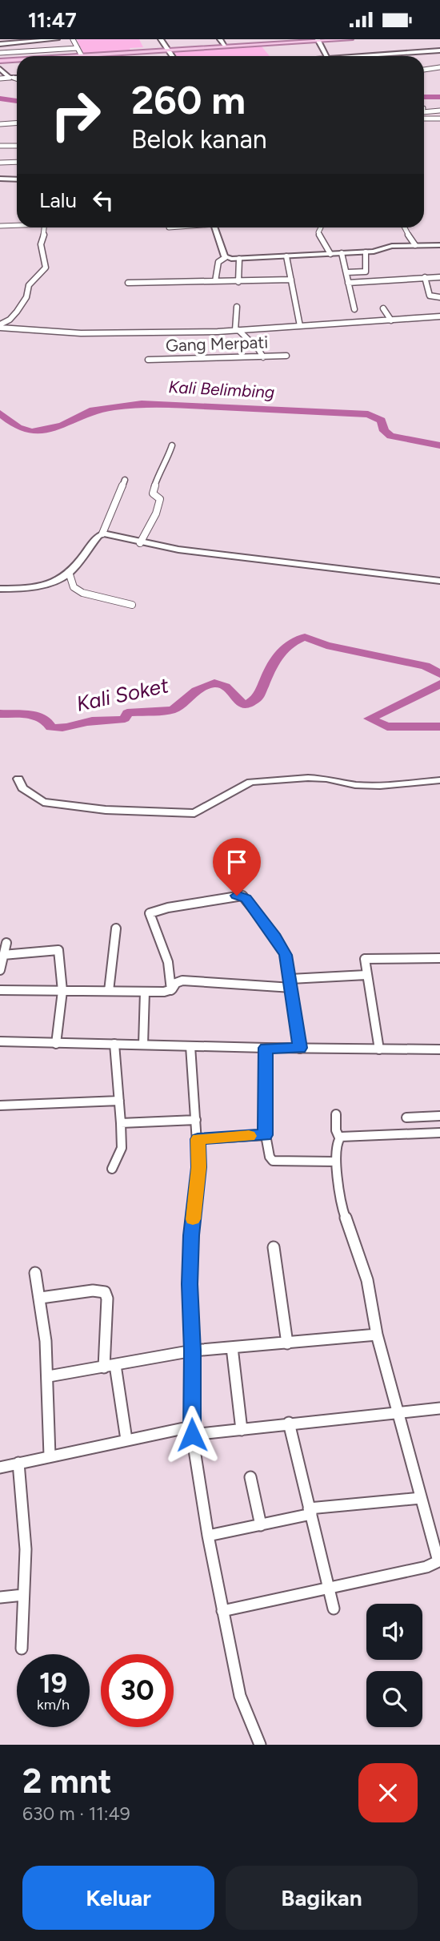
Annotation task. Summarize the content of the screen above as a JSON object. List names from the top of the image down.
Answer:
{
  "streets": {
    "street": ["Gang Merpati"]
  },
  "water": ["Kali Belimbing", "Kali Soket"],
  "page": {
    "status": "11:47",
    "turn": ["260 m", "Belok kanan"],
    "then": "Lalu",
    "speed": "19 km/h",
    "limit": "30",
    "heading": ["2 mnt", "630 m · 11:49"],
    "buttons": ["Keluar", "Bagikan"]
  }
}
